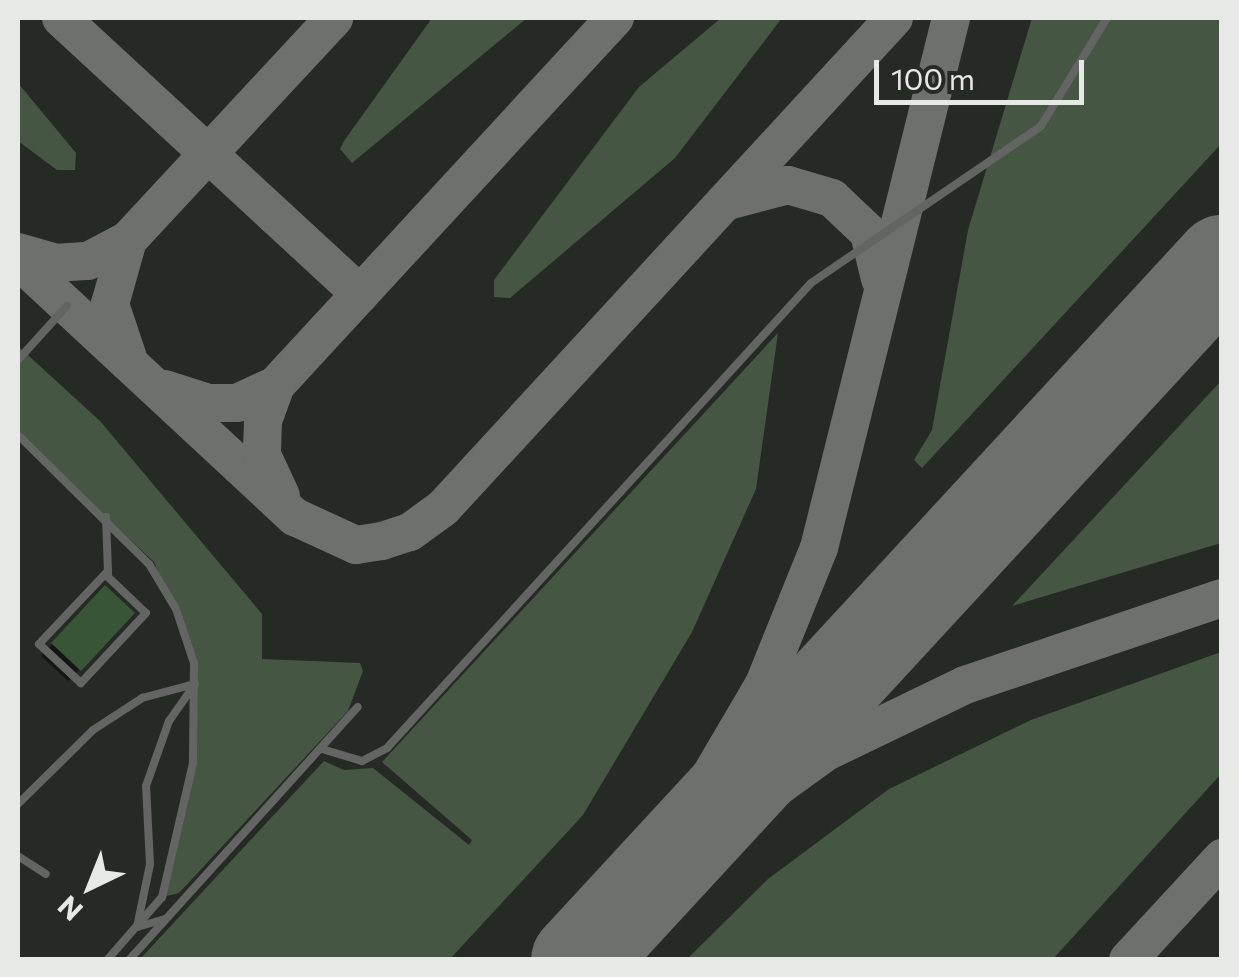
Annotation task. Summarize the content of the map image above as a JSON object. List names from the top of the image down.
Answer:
{
  "scale_bar": "100 m",
  "north": "bottom left"
}
